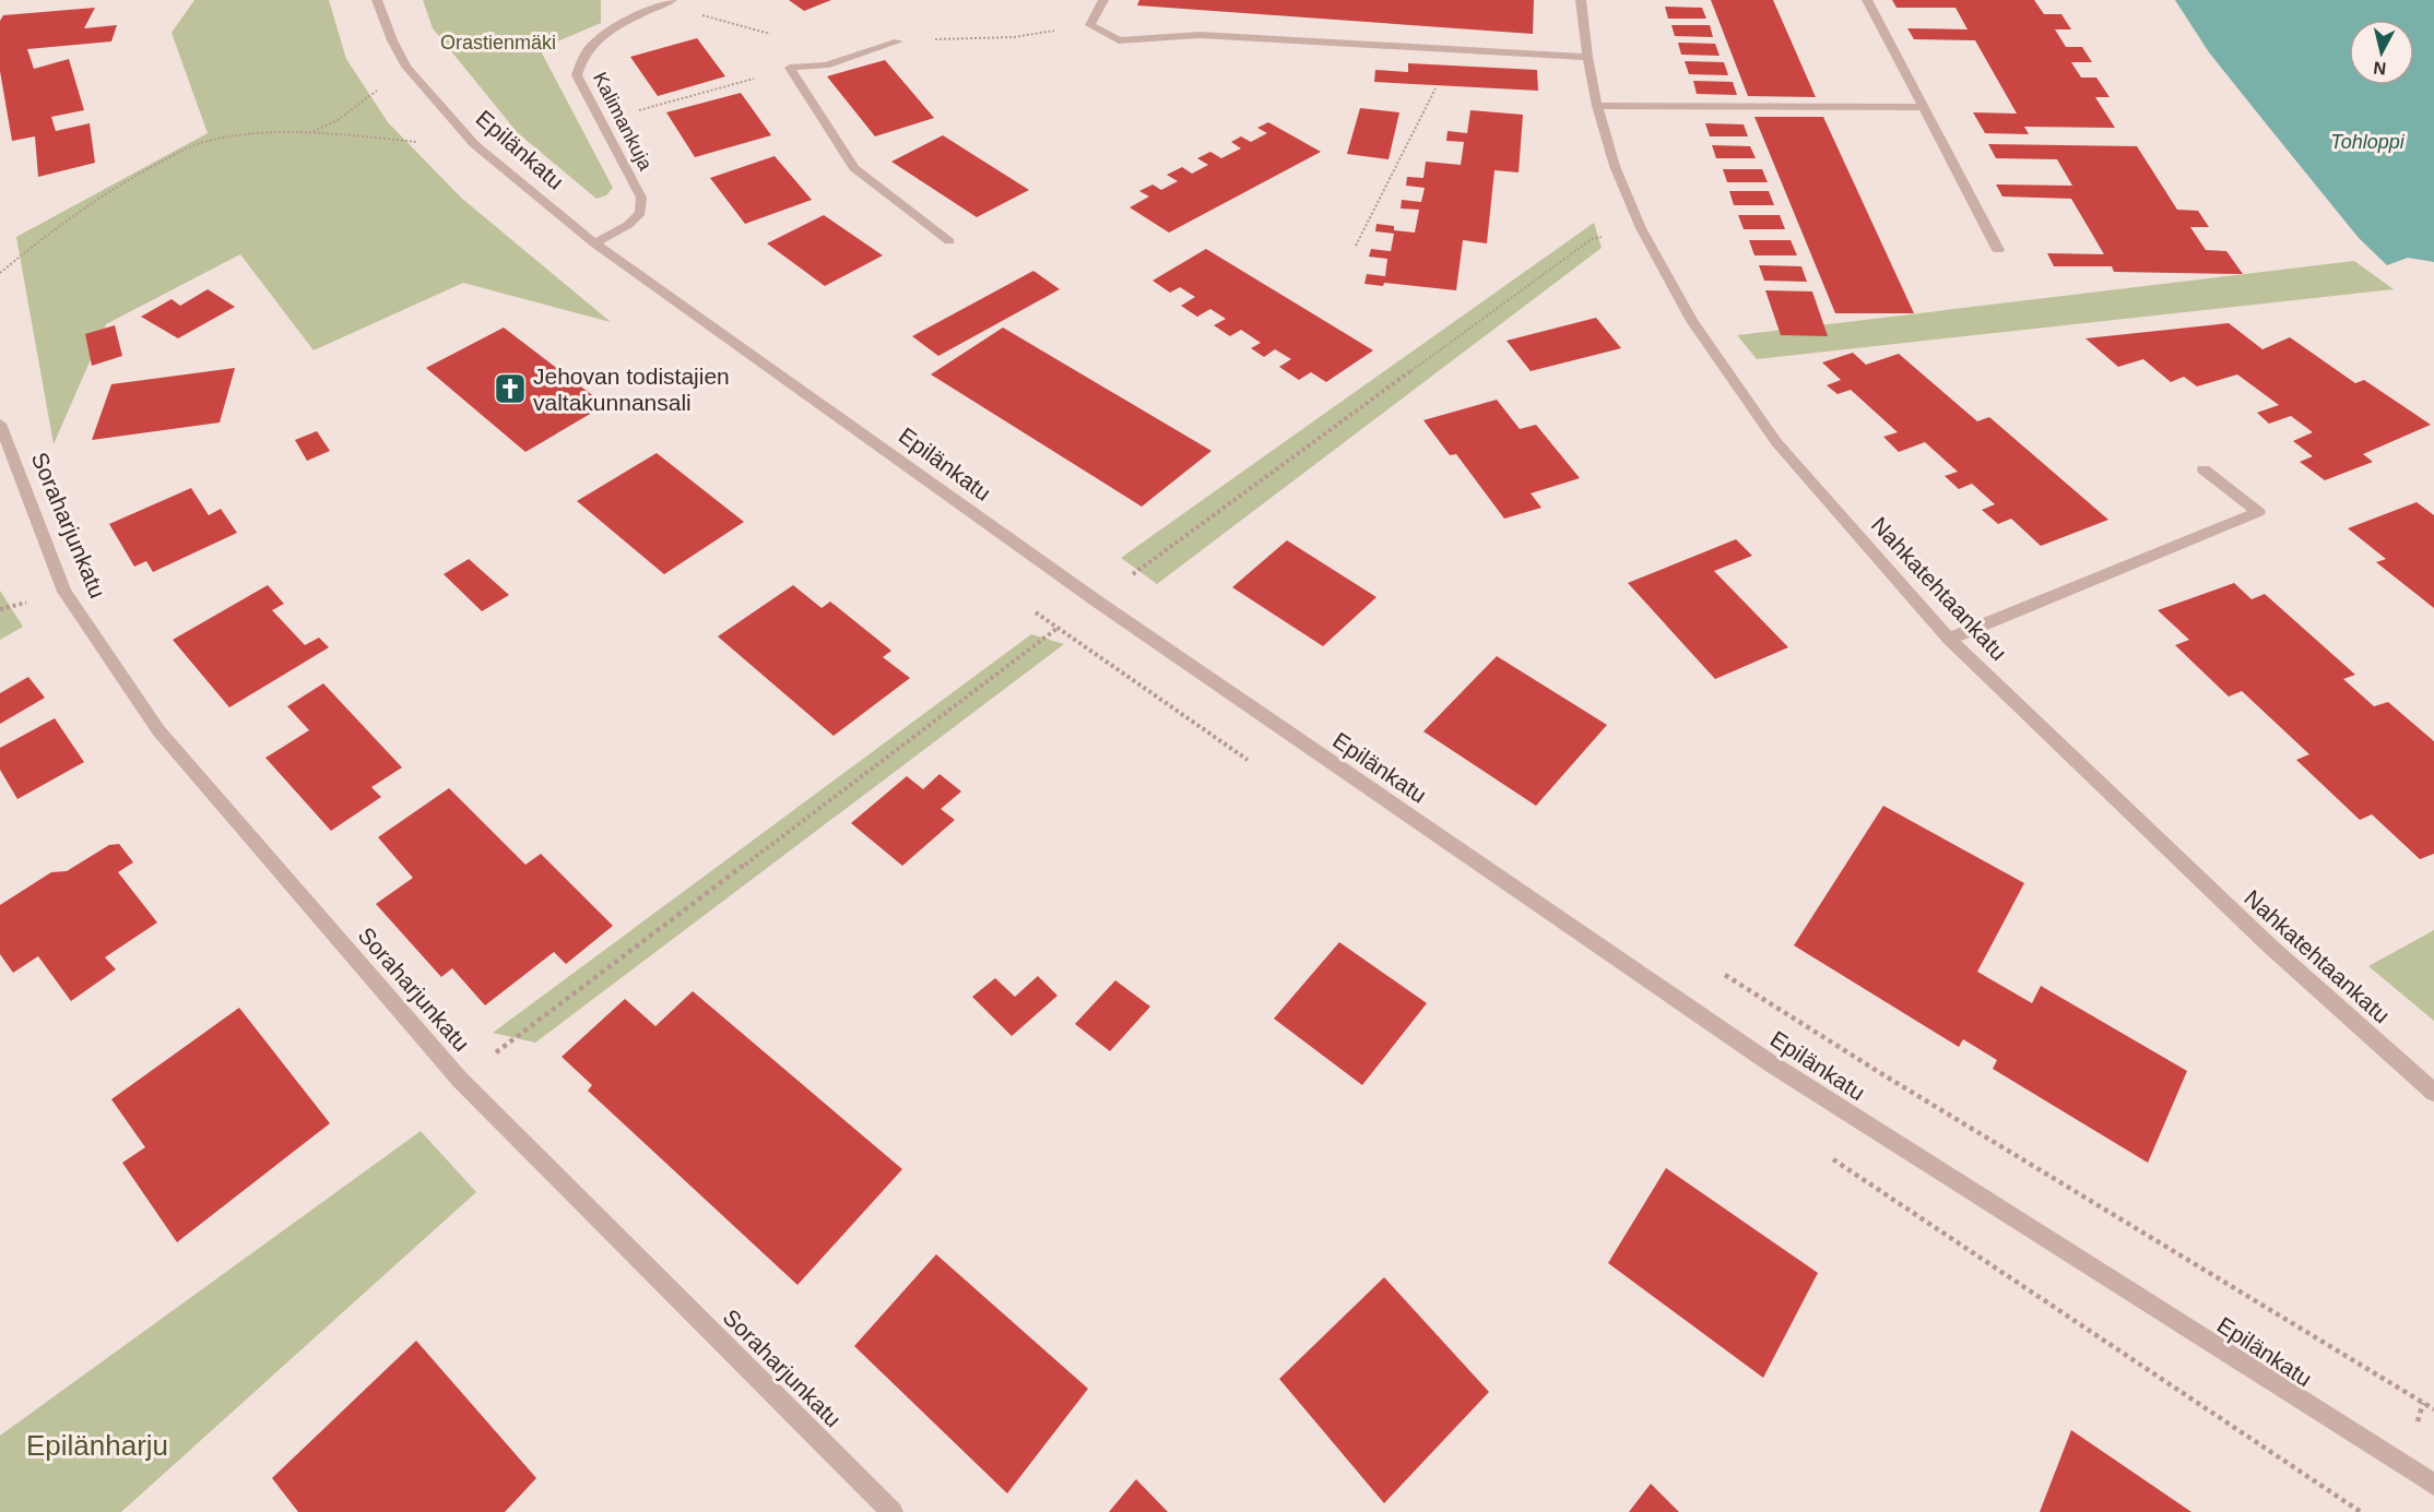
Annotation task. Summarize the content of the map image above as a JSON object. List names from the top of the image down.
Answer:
{
  "streets": {
    "street": [
      "Kalimankuja",
      "Epilänkatu",
      "Soraharjunkatu",
      "Nahkatehtaankatu"
    ]
  },
  "crossings": [
    ["Kalimankuja", "Epilänkatu"]
  ],
  "water": ["Tohloppi"],
  "parks": ["Orastienmäki", "Epilänharju"],
  "places": {
    "church": ["Jehovan todistajien valtakunnansali"]
  },
  "north": "bottom"
}
